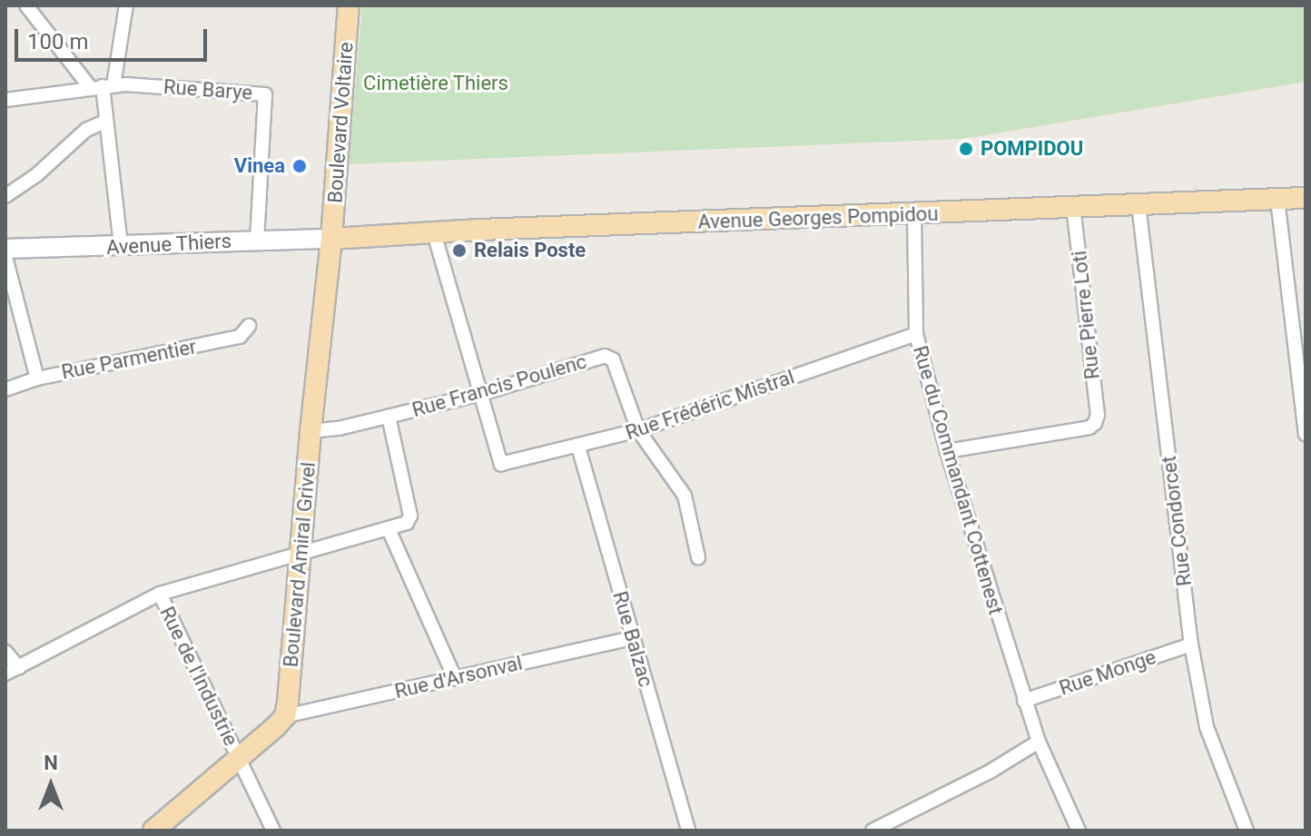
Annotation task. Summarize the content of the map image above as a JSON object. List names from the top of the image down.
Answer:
{
  "streets": {
    "main road": [
      "Boulevard Voltaire",
      "Avenue Georges Pompidou",
      "Avenue Thiers",
      "Boulevard Amiral Grivel"
    ],
    "street": [
      "Rue Barye",
      "Rue Pierre Loti",
      "Rue Parmentier",
      "Rue Francis Poulenc",
      "Rue Frédéric Mistral",
      "Rue du Commandant Cottenest",
      "Rue Condorcet",
      "Rue Balzac",
      "Rue Monge",
      "Rue de l'Industrie",
      "Rue d'Arsonval"
    ]
  },
  "crossings": [
    ["Rue Barye", "Avenue Thiers"],
    ["Boulevard Voltaire", "Avenue Georges Pompidou"],
    ["Boulevard Voltaire", "Avenue Thiers"],
    ["Boulevard Voltaire", "Boulevard Amiral Grivel"],
    ["Avenue Georges Pompidou", "Avenue Thiers"],
    ["Avenue Georges Pompidou", "Rue Pierre Loti"],
    ["Avenue Georges Pompidou", "Rue du Commandant Cottenest"],
    ["Avenue Georges Pompidou", "Rue Condorcet"],
    ["Avenue Georges Pompidou", "Boulevard Amiral Grivel"],
    ["Avenue Thiers", "Boulevard Amiral Grivel"],
    ["Rue Pierre Loti", "Rue du Commandant Cottenest"],
    ["Rue Francis Poulenc", "Rue Frédéric Mistral"],
    ["Rue Francis Poulenc", "Boulevard Amiral Grivel"],
    ["Rue Frédéric Mistral", "Rue du Commandant Cottenest"],
    ["Rue Frédéric Mistral", "Rue Balzac"],
    ["Rue du Commandant Cottenest", "Rue Monge"],
    ["Rue Condorcet", "Rue Monge"],
    ["Boulevard Amiral Grivel", "Rue d'Arsonval"],
    ["Rue Balzac", "Rue d'Arsonval"]
  ],
  "parks": ["Cimetière Thiers"],
  "places": ["POMPIDOU", "Vinea", "Relais Poste"],
  "scale_bar": "100 m",
  "north": "top"
}
